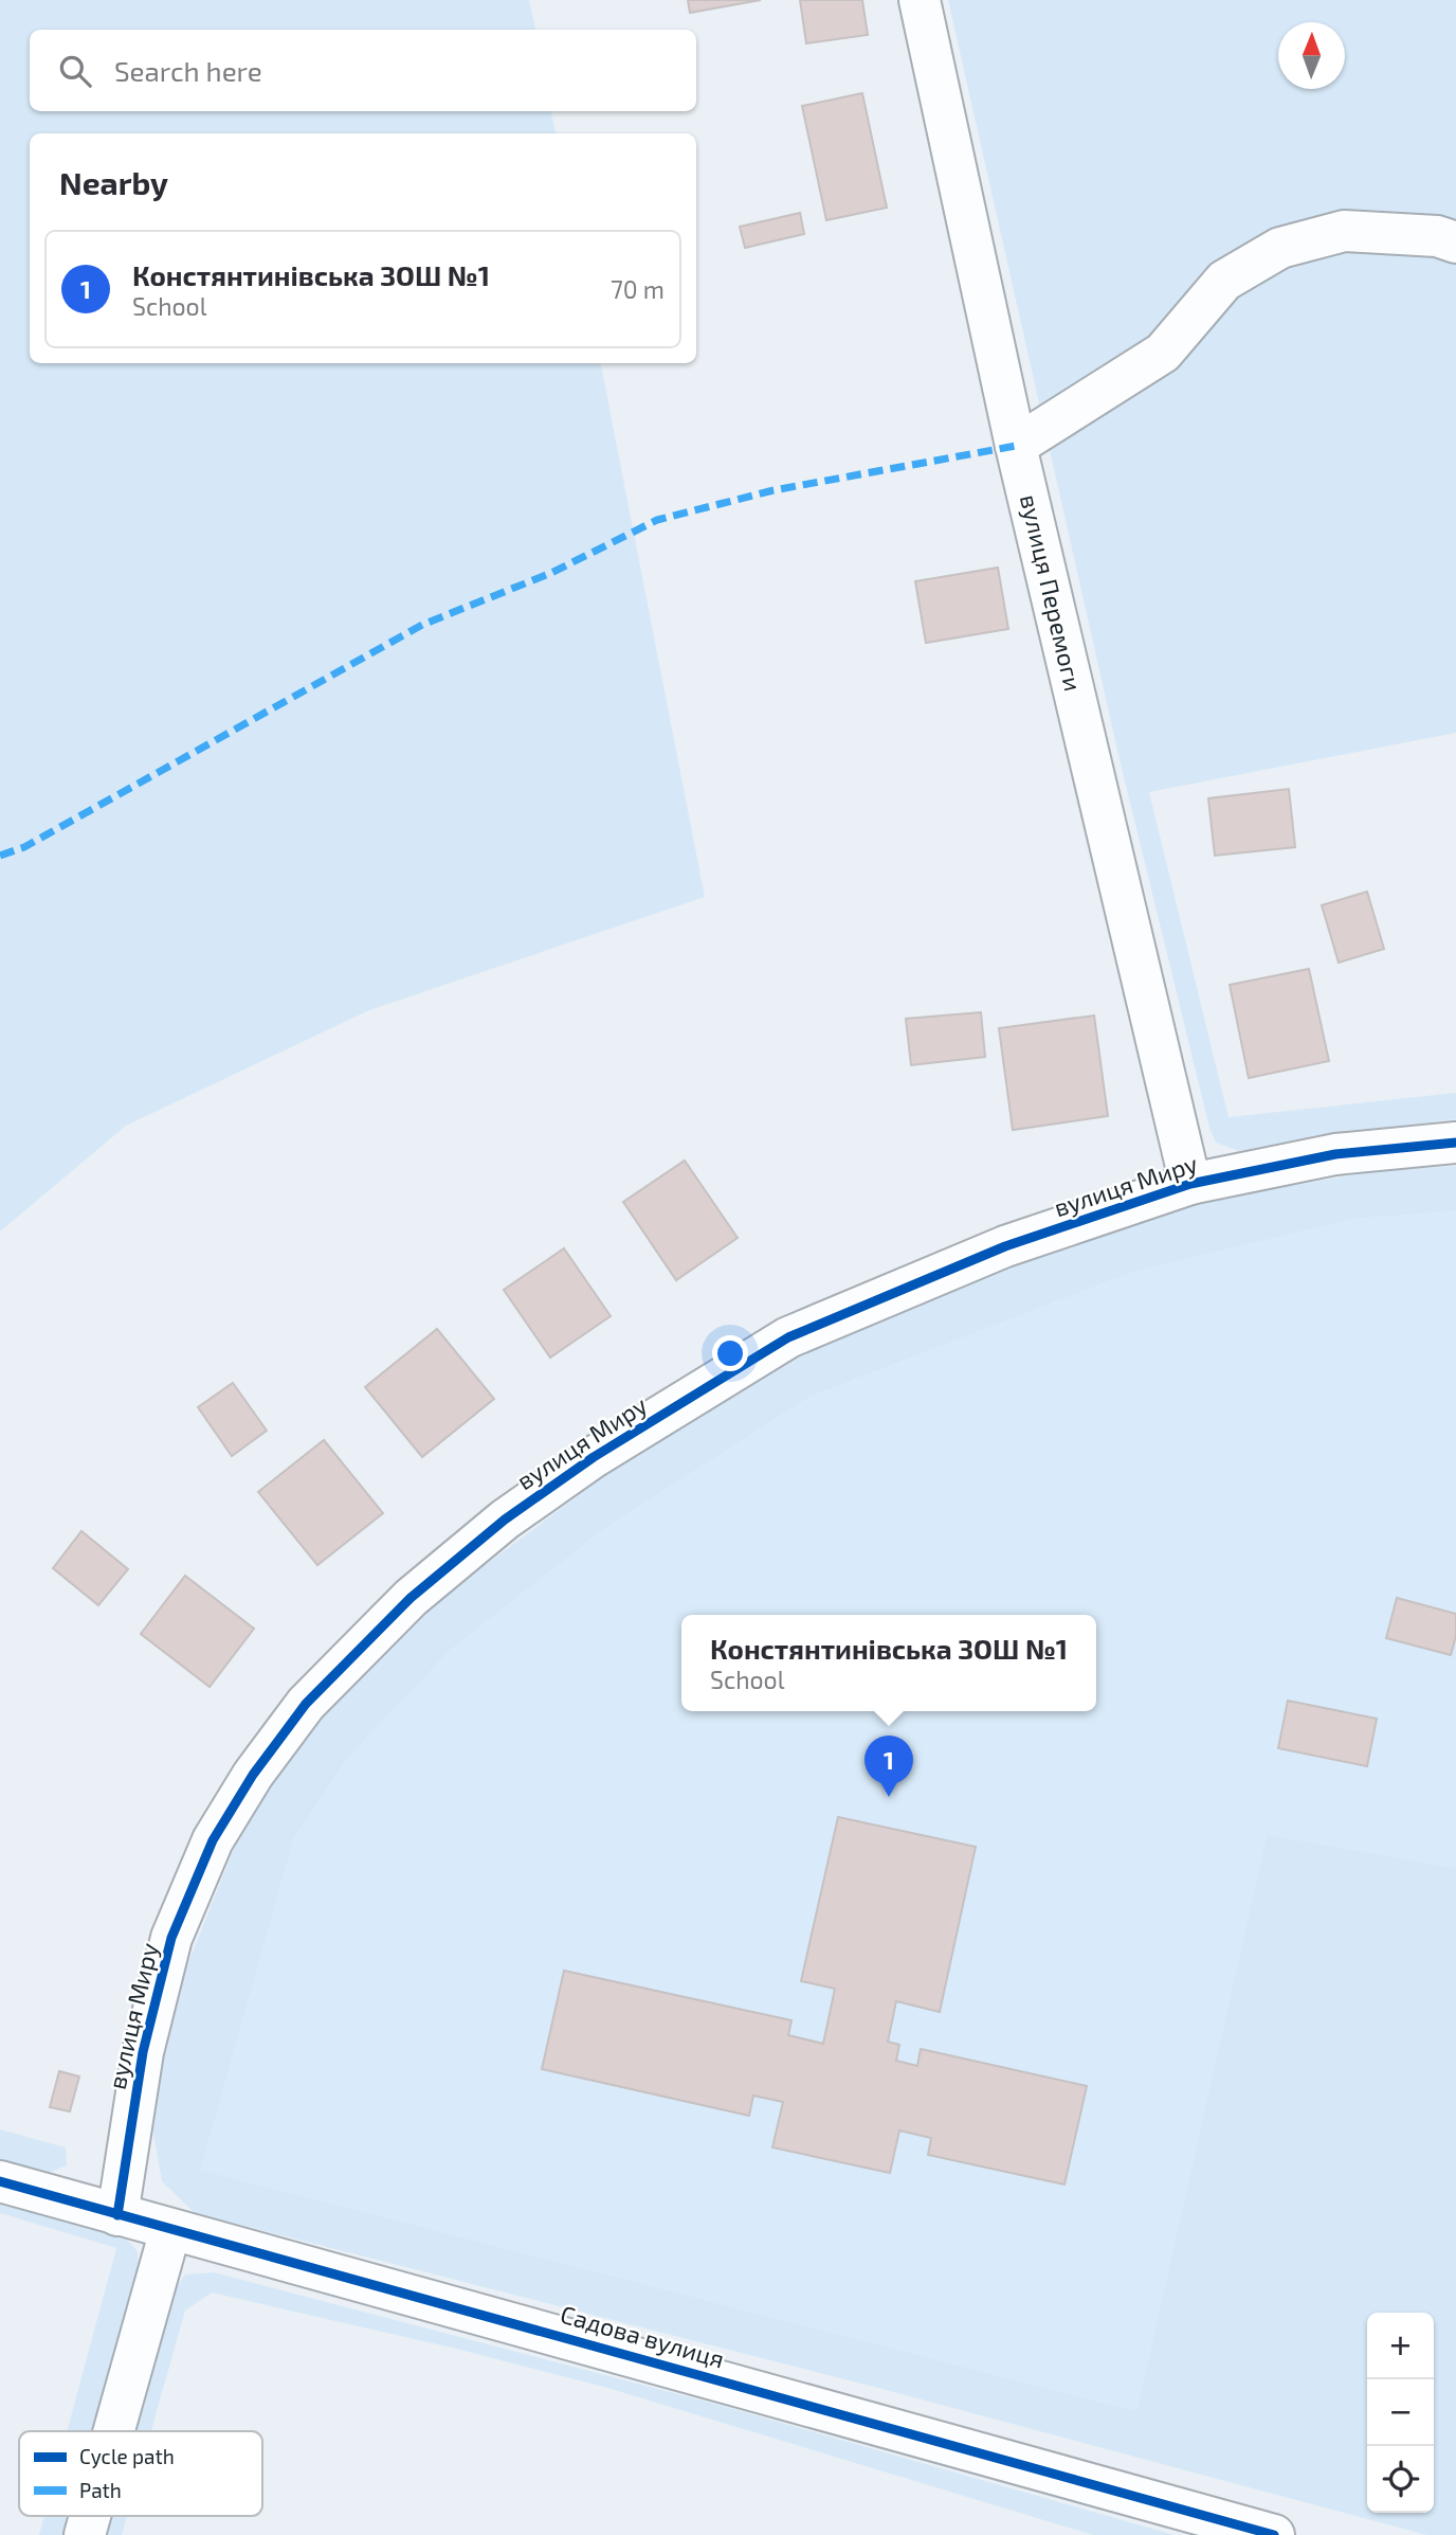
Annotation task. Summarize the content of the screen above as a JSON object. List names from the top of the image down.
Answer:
{
  "streets": {
    "street": ["вулиця Перемоги", "вулиця Миру", "Садова вулиця"]
  },
  "crossings": [
    ["вулиця Перемоги", "вулиця Миру"],
    ["вулиця Миру", "Садова вулиця"]
  ],
  "legend": ["Cycle path", "Path"],
  "north": "top",
  "page": {
    "search": "Search here",
    "heading": "Nearby",
    "list": [
      {
        "mark": "1",
        "name": "Констянтинівська ЗОШ №1",
        "note": "School",
        "value": "70 m"
      }
    ],
    "popup": ["Констянтинівська ЗОШ №1", "School"],
    "pins": "1",
    "map_buttons": ["+", "−"]
  }
}
